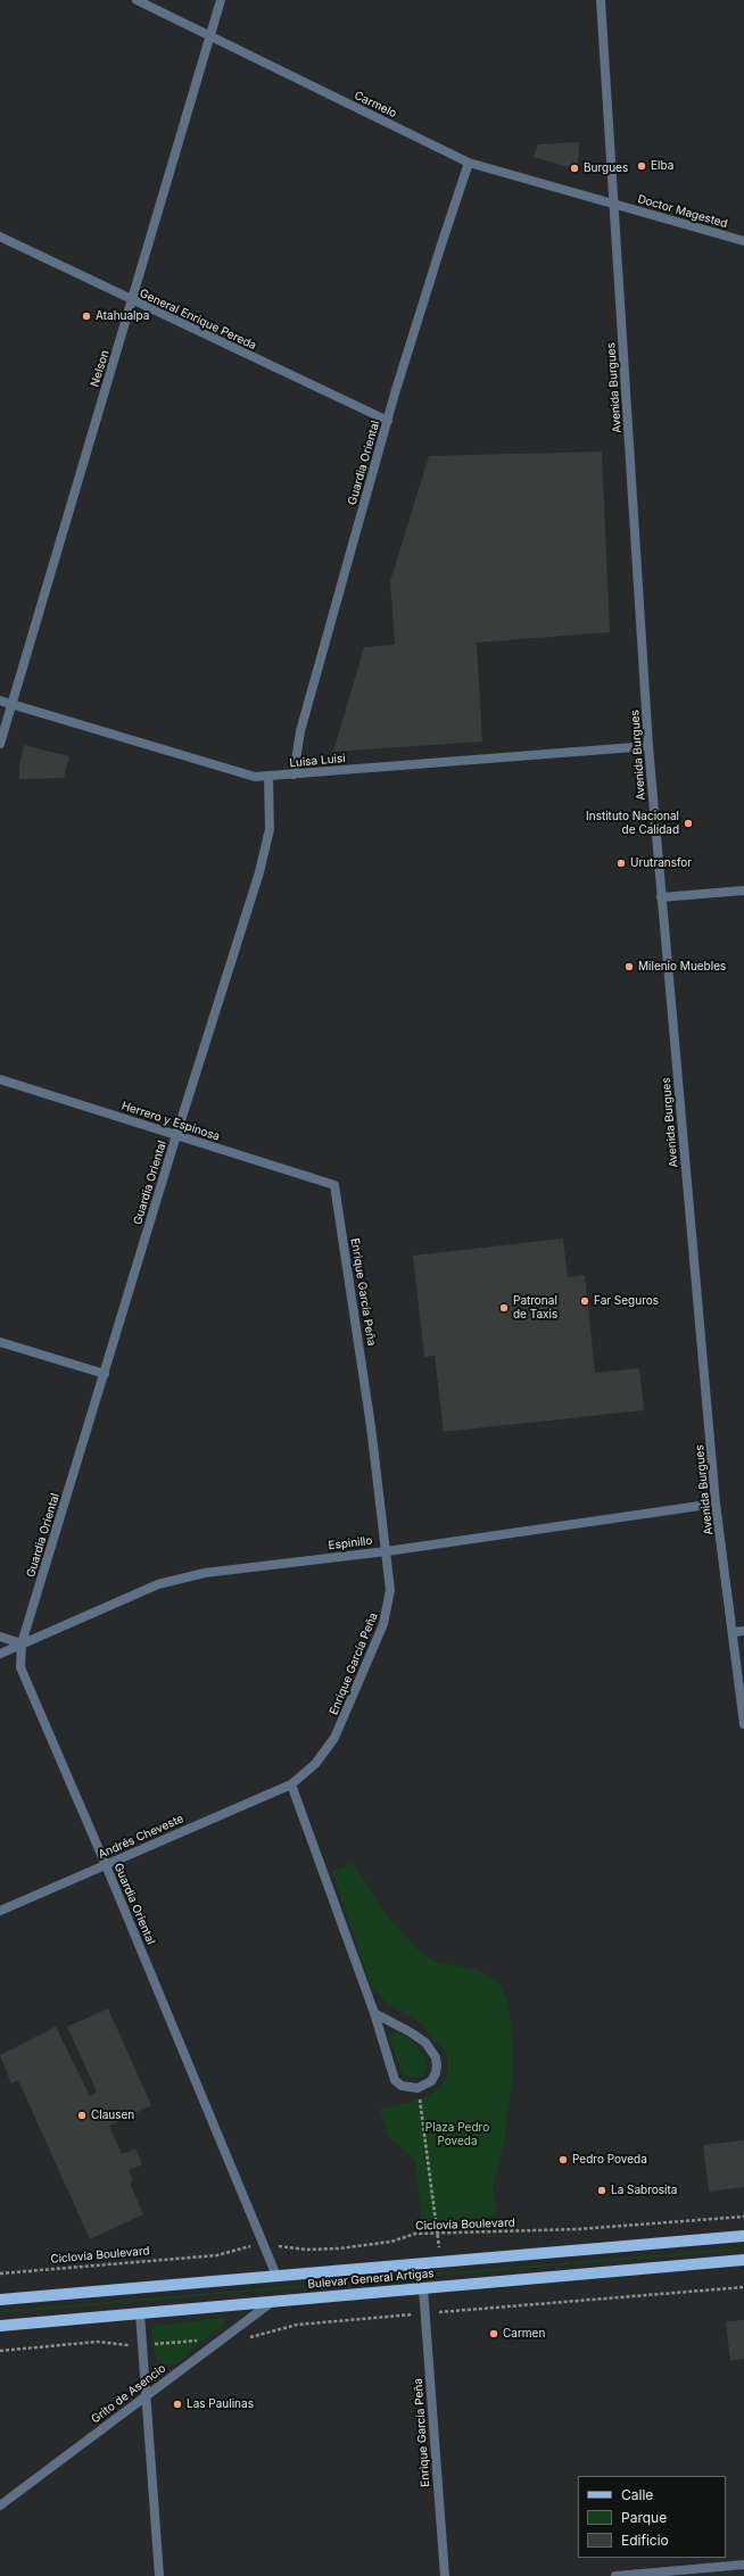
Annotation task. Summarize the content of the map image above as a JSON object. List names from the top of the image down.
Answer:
{
  "streets": {
    "main road": ["Bulevar General Artigas"],
    "street": [
      "Carmelo",
      "Doctor Magested",
      "General Enrique Pereda",
      "Nelson",
      "Avenida Burgues",
      "Guardia Oriental",
      "Luisa Luisi",
      "Herrero y Espinosa",
      "Enrique García Peña",
      "Espinillo",
      "Andrés Cheveste",
      "Grito de Asencio"
    ],
    "path": ["Ciclovía Boulevard"]
  },
  "crossings": [
    ["Carmelo", "Doctor Magested"],
    ["Carmelo", "Nelson"],
    ["Carmelo", "Avenida Burgues"],
    ["Carmelo", "Guardia Oriental"],
    ["Doctor Magested", "Avenida Burgues"],
    ["General Enrique Pereda", "Nelson"],
    ["General Enrique Pereda", "Guardia Oriental"],
    ["Nelson", "Luisa Luisi"],
    ["Avenida Burgues", "Luisa Luisi"],
    ["Avenida Burgues", "Espinillo"],
    ["Guardia Oriental", "Luisa Luisi"],
    ["Guardia Oriental", "Herrero y Espinosa"],
    ["Guardia Oriental", "Espinillo"],
    ["Guardia Oriental", "Andrés Cheveste"],
    ["Guardia Oriental", "Ciclovía Boulevard"],
    ["Guardia Oriental", "Bulevar General Artigas"],
    ["Herrero y Espinosa", "Enrique García Peña"],
    ["Enrique García Peña", "Espinillo"],
    ["Enrique García Peña", "Andrés Cheveste"],
    ["Enrique García Peña", "Bulevar General Artigas"],
    ["Bulevar General Artigas", "Grito de Asencio"]
  ],
  "parks": ["Plaza Pedro Poveda"],
  "places": [
    "Elba",
    "Burgues",
    "Atahualpa",
    "Instituto Nacional de Calidad",
    "Urutransfor",
    "Milenio Muebles",
    "Far Seguros",
    "Patronal de Taxis",
    "Clausen",
    "Pedro Poveda",
    "La Sabrosita",
    "Carmen",
    "Las Paulinas"
  ],
  "legend": ["Calle", "Parque", "Edificio"]
}
